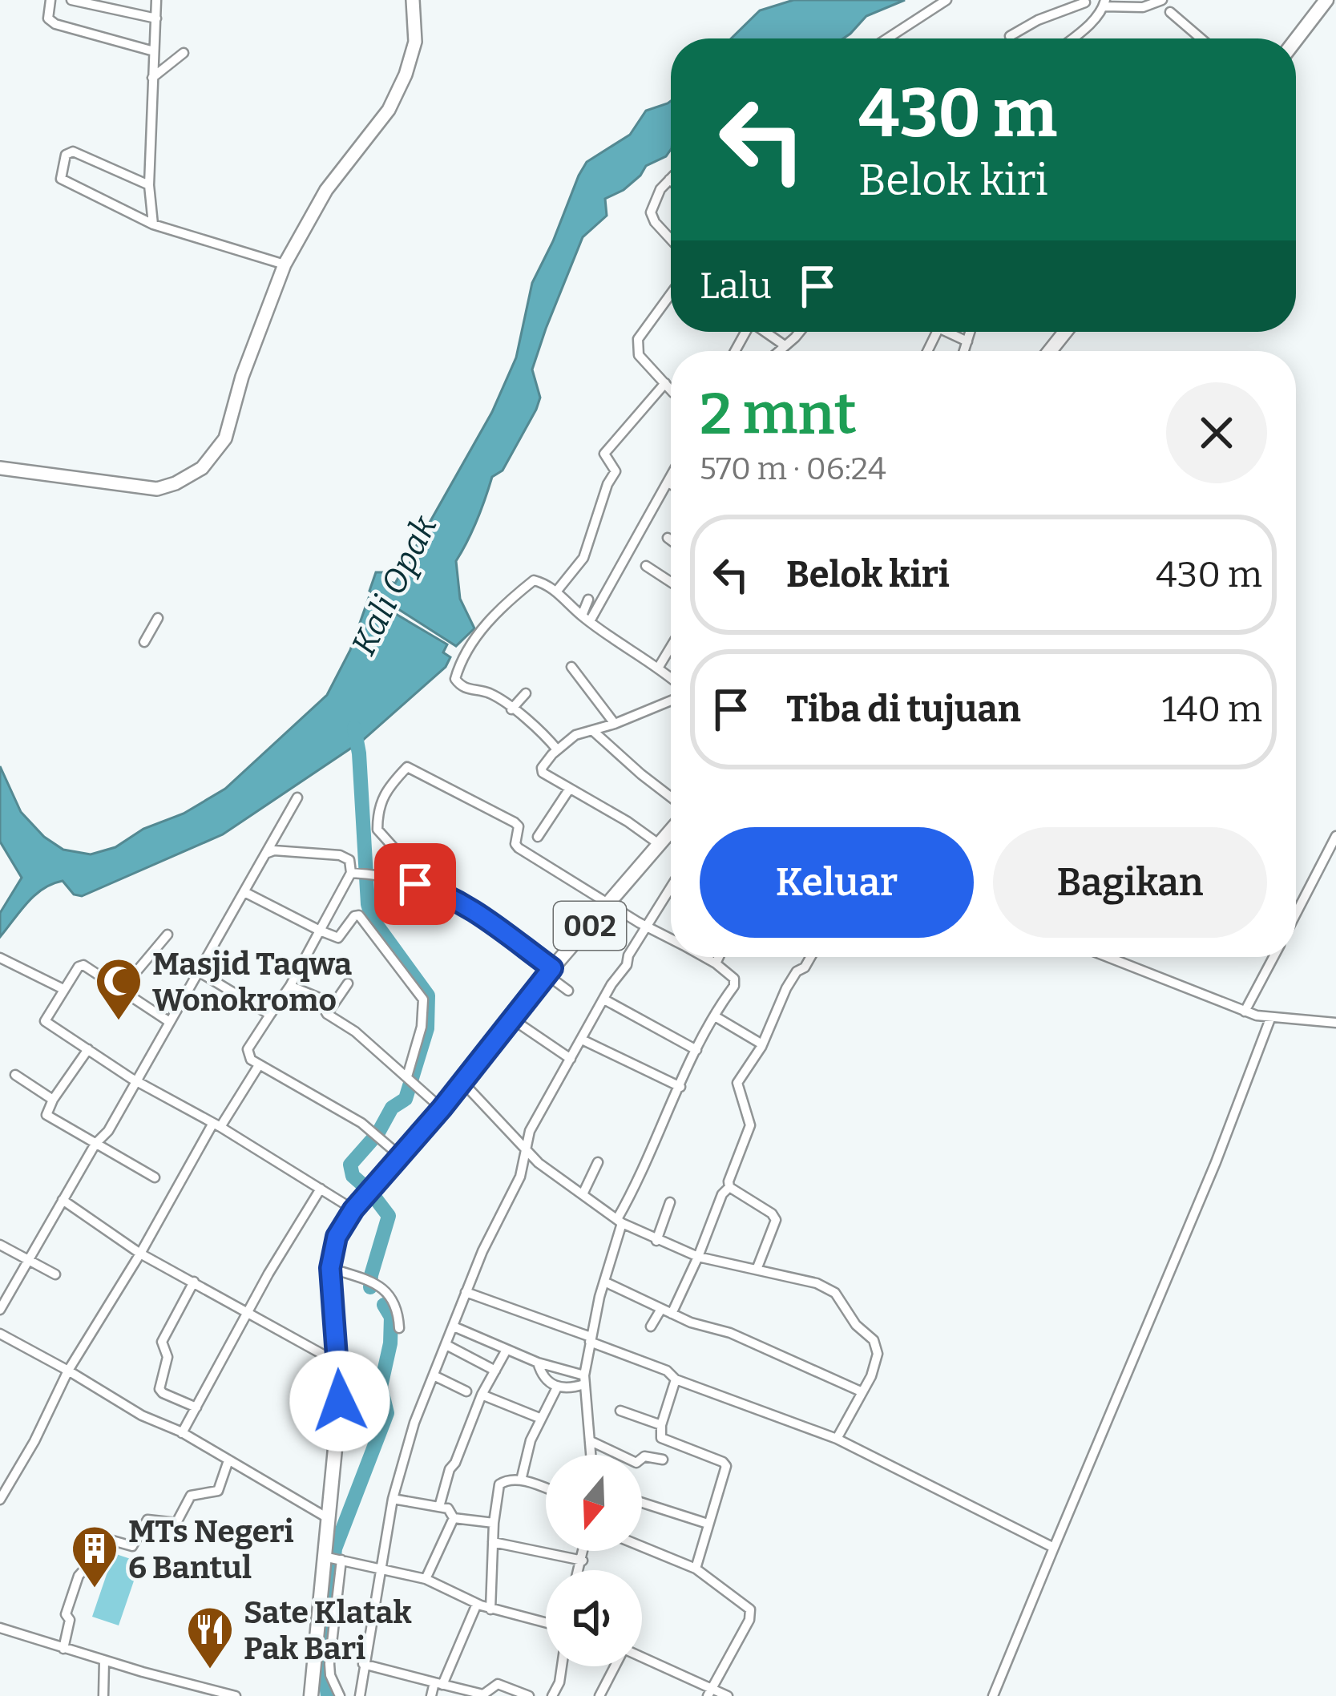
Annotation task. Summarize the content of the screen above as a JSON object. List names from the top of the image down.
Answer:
{
  "streets": {
    "main road": ["002"]
  },
  "water": ["Kali Opak"],
  "places": {
    "mosque": ["Masjid Taqwa Wonokromo"],
    "building": ["MTs Negeri 6 Bantul"],
    "restaurant": ["Sate Klatak Pak Bari"]
  },
  "north": "bottom",
  "page": {
    "turn": ["430 m", "Belok kiri"],
    "then": "Lalu",
    "heading": ["2 mnt", "570 m · 06:24"],
    "list": [
      {
        "name": "Belok kiri",
        "value": "430 m"
      },
      {
        "name": "Tiba di tujuan",
        "value": "140 m"
      }
    ],
    "buttons": ["Keluar", "Bagikan"]
  }
}
